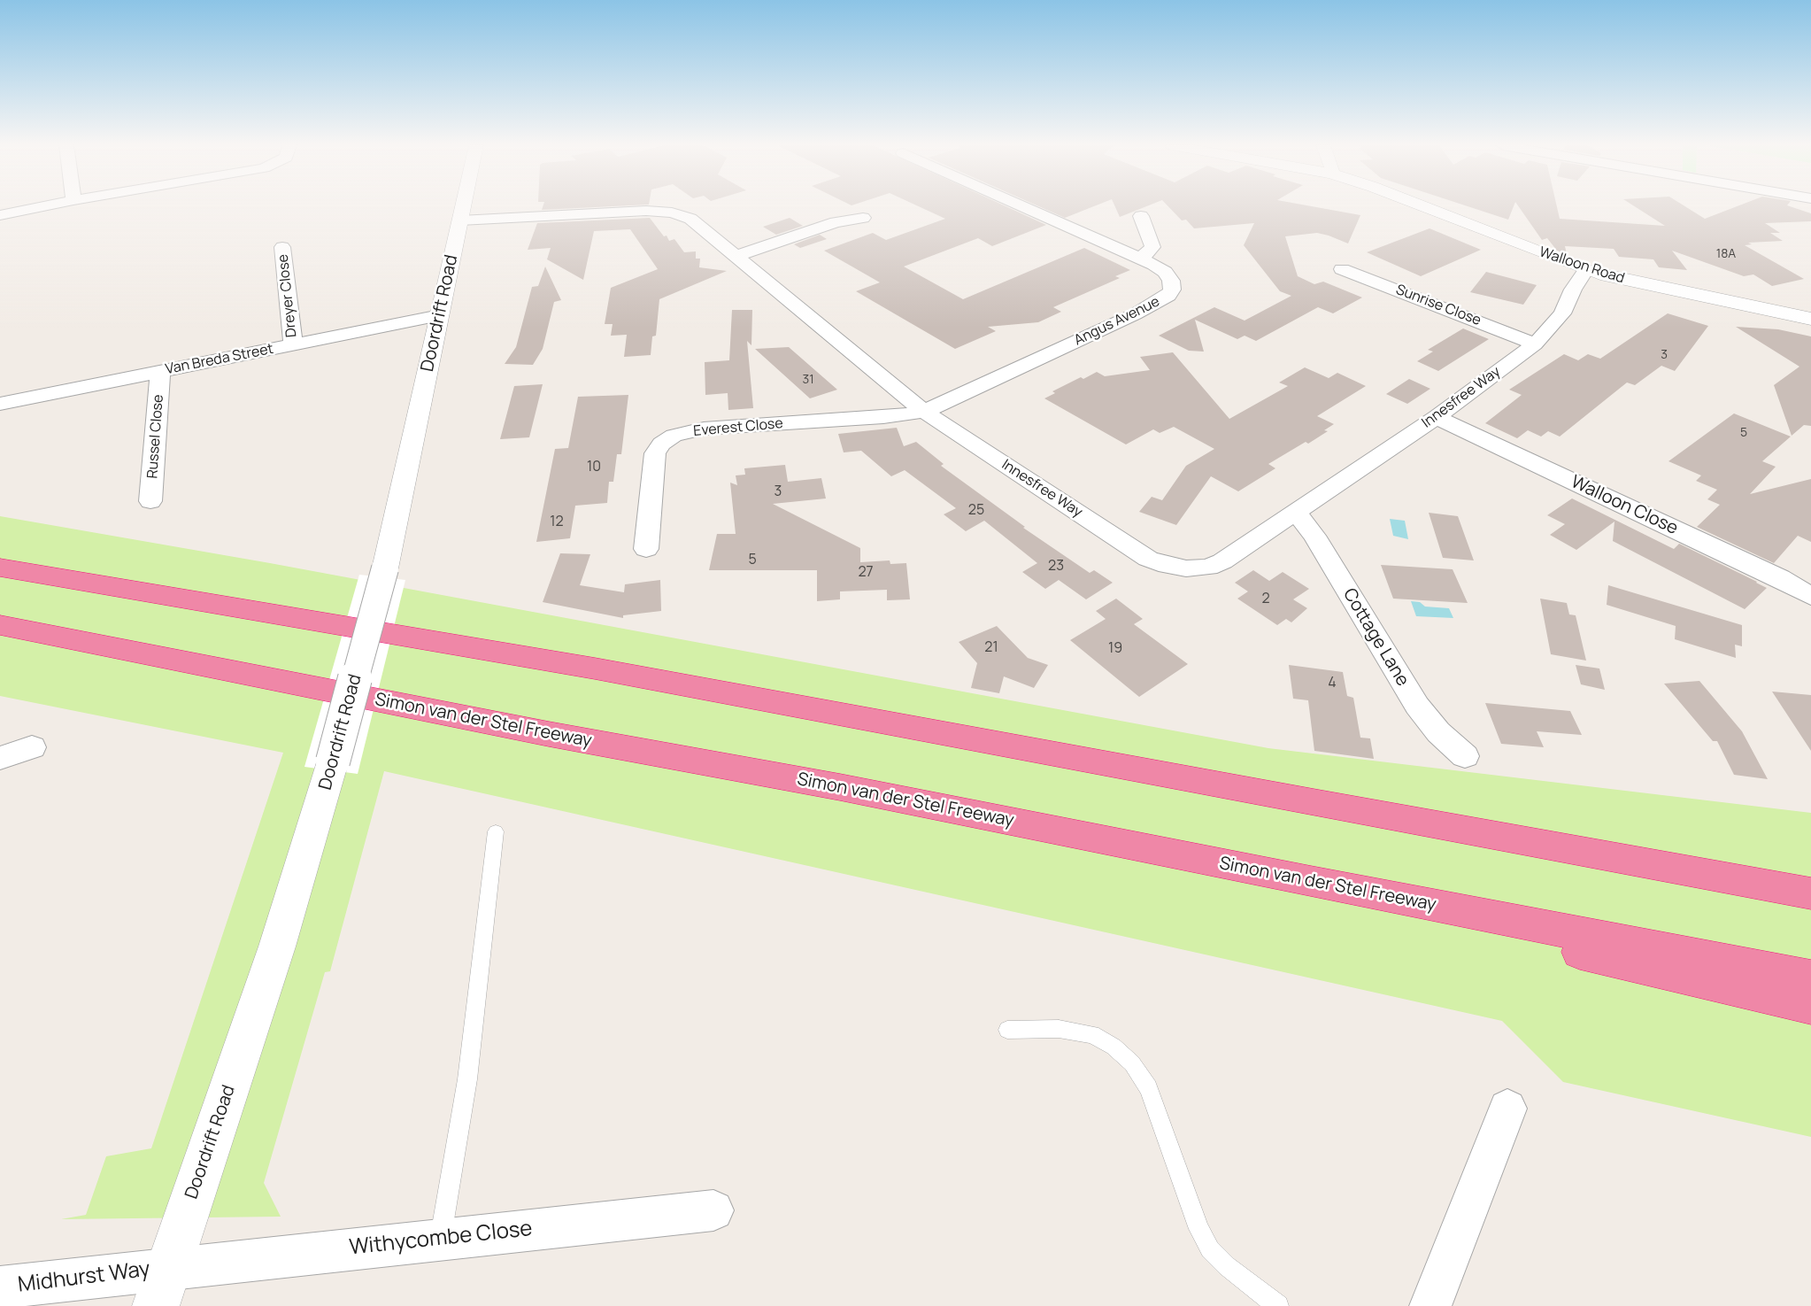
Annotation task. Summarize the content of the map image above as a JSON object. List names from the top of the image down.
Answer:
{
  "streets": {
    "highway": ["Simon van der Stel Freeway"],
    "street": [
      "Walloon Road",
      "Dreyer Close",
      "Sunrise Close",
      "Doordrift Road",
      "Angus Avenue",
      "Van Breda Street",
      "Innesfree Way",
      "Everest Close",
      "Russel Close",
      "Walloon Close",
      "Cottage Lane",
      "Withycombe Close",
      "Midhurst Way"
    ]
  },
  "crossings": [
    ["Walloon Road", "Innesfree Way"],
    ["Dreyer Close", "Van Breda Street"],
    ["Sunrise Close", "Innesfree Way"],
    ["Doordrift Road", "Van Breda Street"],
    ["Doordrift Road", "Innesfree Way"],
    ["Doordrift Road", "Withycombe Close"],
    ["Doordrift Road", "Midhurst Way"],
    ["Angus Avenue", "Innesfree Way"],
    ["Angus Avenue", "Everest Close"],
    ["Van Breda Street", "Russel Close"],
    ["Innesfree Way", "Everest Close"],
    ["Innesfree Way", "Walloon Close"],
    ["Innesfree Way", "Cottage Lane"],
    ["Withycombe Close", "Midhurst Way"]
  ],
  "house_numbers": [
    "18A",
    "3",
    "31",
    "5",
    "10",
    "3",
    "25",
    "12",
    "5",
    "23",
    "27",
    "2",
    "21",
    "19",
    "4"
  ]
}
